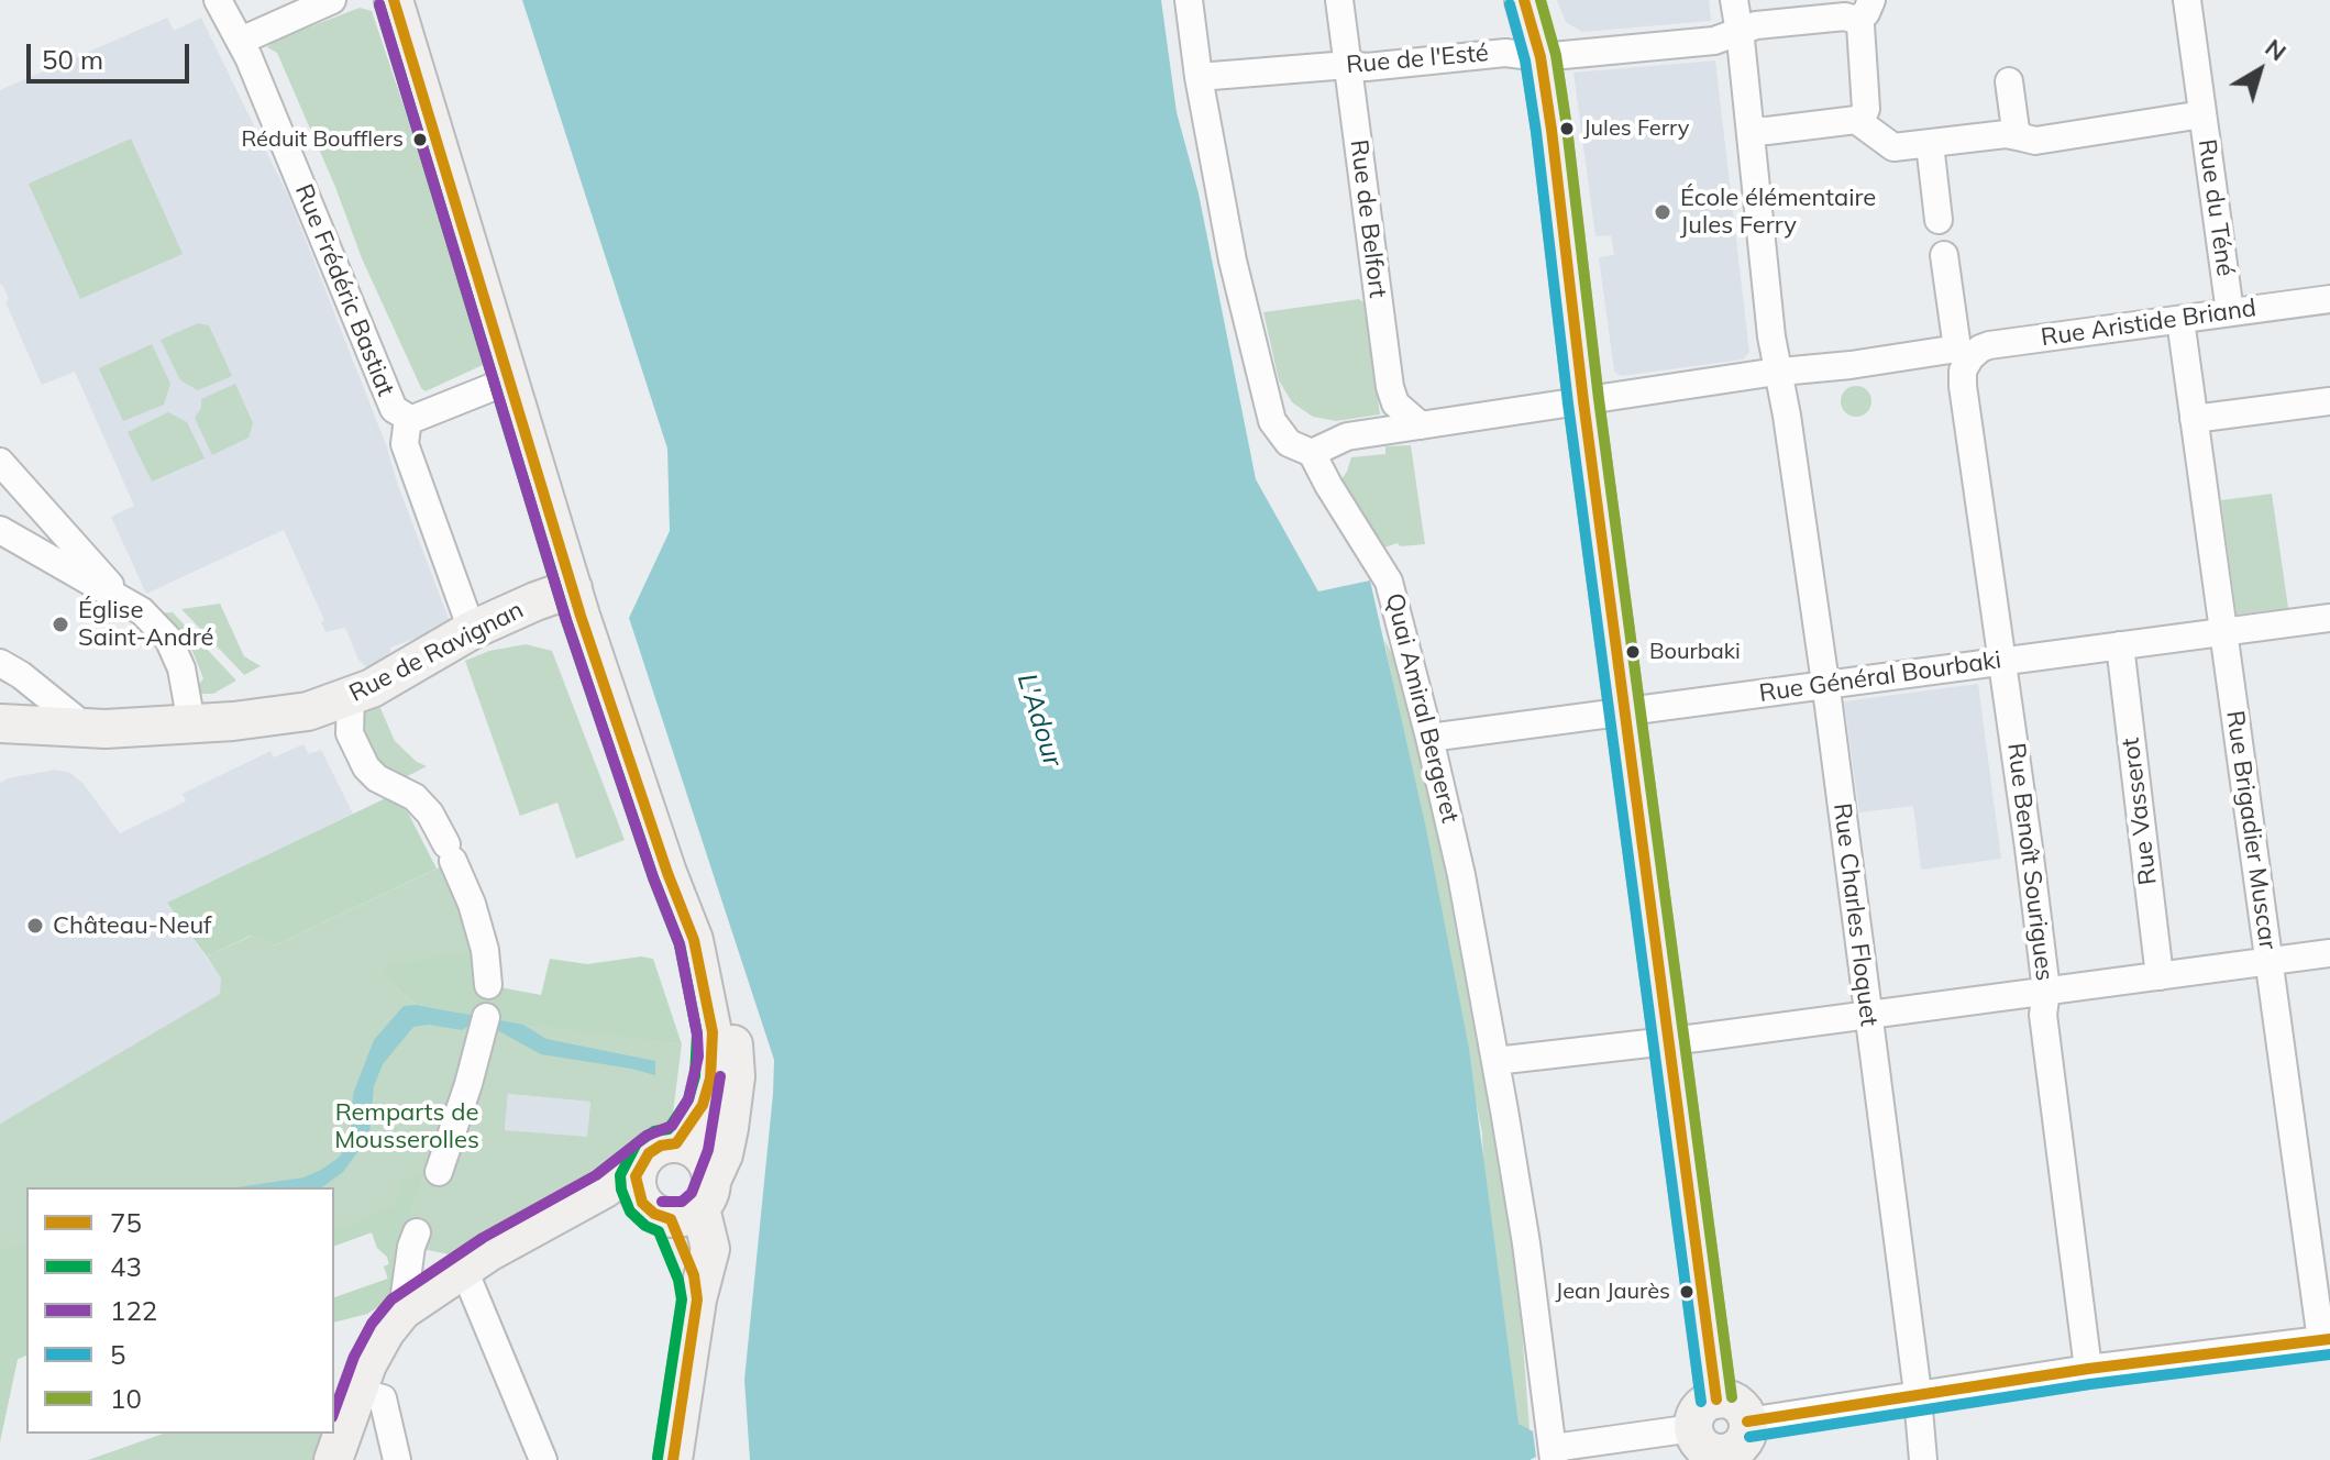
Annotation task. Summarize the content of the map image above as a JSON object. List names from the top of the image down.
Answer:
{
  "streets": {
    "main road": ["Rue de Ravignan"],
    "street": [
      "Rue de l'Esté",
      "Rue du Téné",
      "Rue de Belfort",
      "Rue Frédéric Bastiat",
      "Rue Aristide Briand",
      "Rue Général Bourbaki",
      "Quai Amiral Bergeret",
      "Rue Vasserot",
      "Rue Brigadier Muscar",
      "Rue Benoît Sourigues",
      "Rue Charles Floquet"
    ]
  },
  "crossings": [
    ["Rue de l'Esté", "Rue de Belfort"],
    ["Rue de l'Esté", "Quai Amiral Bergeret"],
    ["Rue de l'Esté", "Rue Charles Floquet"],
    ["Rue du Téné", "Rue Aristide Briand"],
    ["Rue Frédéric Bastiat", "Rue de Ravignan"],
    ["Rue Aristide Briand", "Rue Brigadier Muscar"],
    ["Rue Aristide Briand", "Rue Benoît Sourigues"],
    ["Rue Aristide Briand", "Rue Charles Floquet"],
    ["Rue Général Bourbaki", "Quai Amiral Bergeret"],
    ["Rue Général Bourbaki", "Rue Vasserot"],
    ["Rue Général Bourbaki", "Rue Brigadier Muscar"],
    ["Rue Général Bourbaki", "Rue Benoît Sourigues"],
    ["Rue Général Bourbaki", "Rue Charles Floquet"]
  ],
  "water": ["L'Adour"],
  "parks": ["Remparts de Mousserolles"],
  "places": [
    "Jules Ferry",
    "Réduit Boufflers",
    "École élémentaire Jules Ferry",
    "Église Saint-André",
    "Bourbaki",
    "Château-Neuf",
    "Jean Jaurès"
  ],
  "lines": [
    "transit line 75",
    "transit line 10",
    "transit line 43",
    "transit line 122",
    "transit line 5"
  ],
  "legend": [
    "75",
    "43",
    "122",
    "5",
    "10"
  ],
  "scale_bar": "50 m",
  "north": "top right"
}
